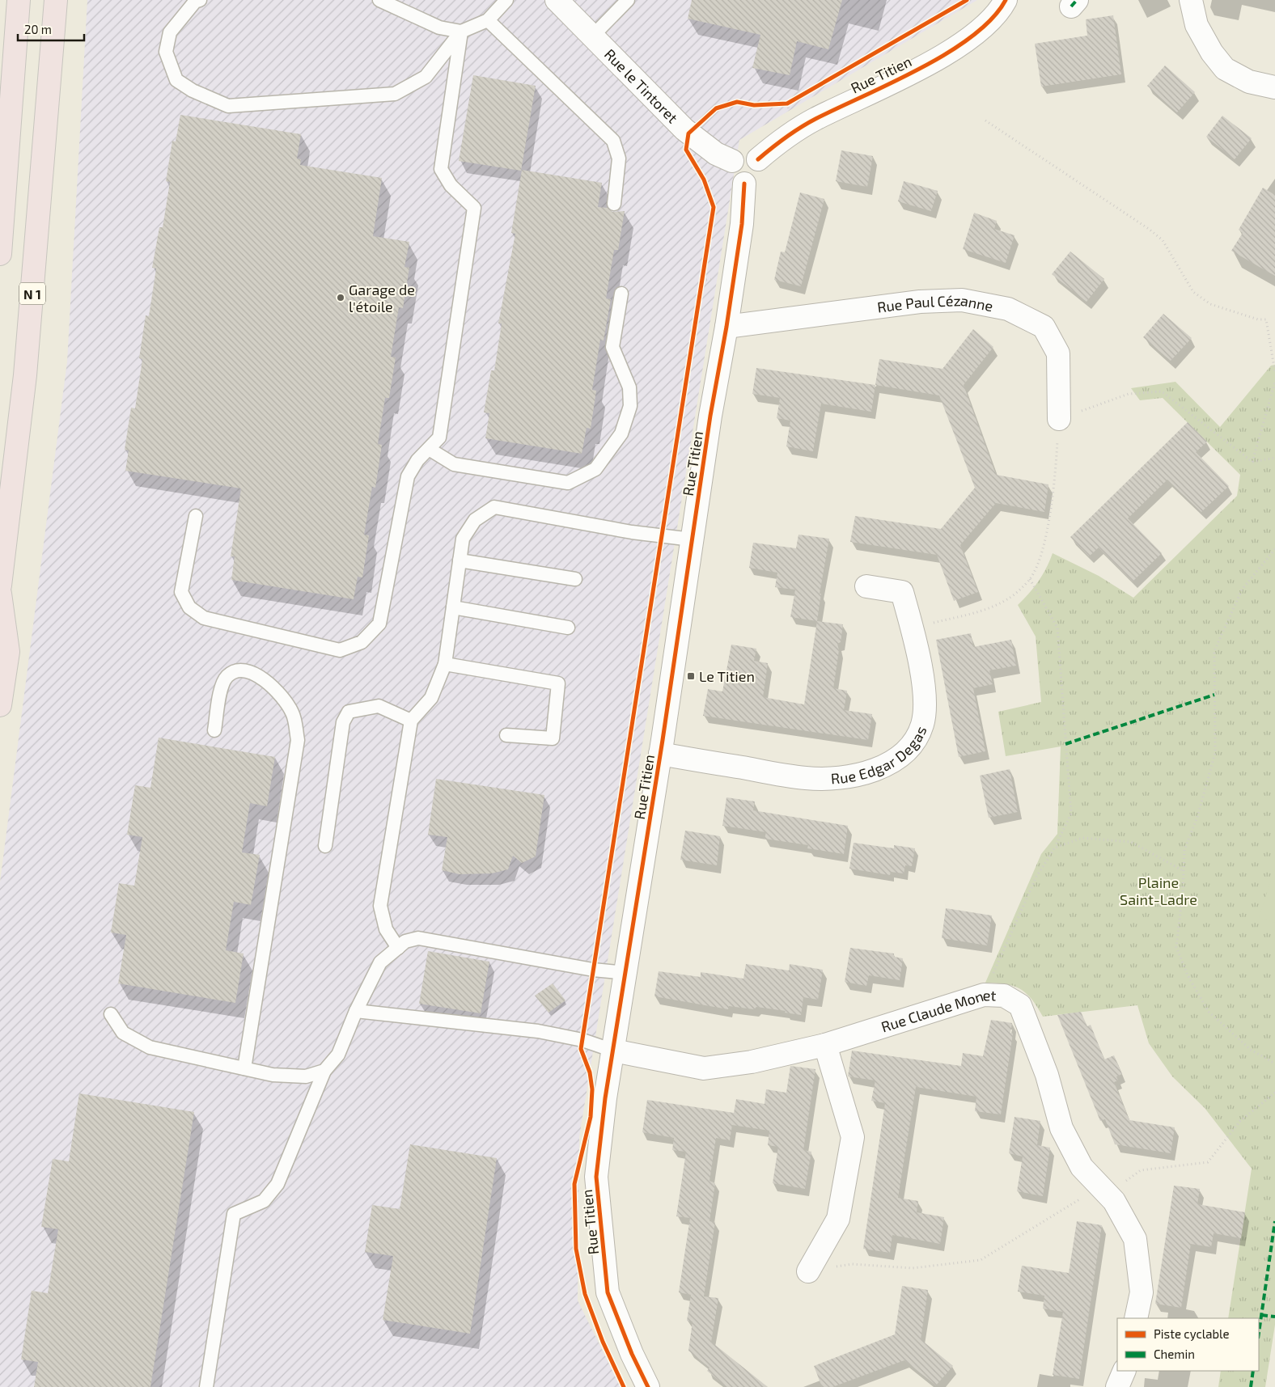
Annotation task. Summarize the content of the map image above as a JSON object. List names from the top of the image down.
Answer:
{
  "streets": {
    "highway": ["N 1"],
    "street": [
      "Rue Titien",
      "Rue le Tintoret",
      "Rue Paul Cézanne",
      "Rue Edgar Degas",
      "Rue Claude Monet"
    ]
  },
  "crossings": [
    ["Rue Titien", "Rue le Tintoret"],
    ["Rue Titien", "Rue Paul Cézanne"],
    ["Rue Titien", "Rue Edgar Degas"],
    ["Rue Titien", "Rue Claude Monet"]
  ],
  "parks": ["Plaine Saint-Ladre"],
  "places": {
    "other": ["Garage de l'étoile"],
    "transit": ["Le Titien"]
  },
  "legend": ["Piste cyclable", "Chemin"],
  "scale_bar": "20 m"
}
